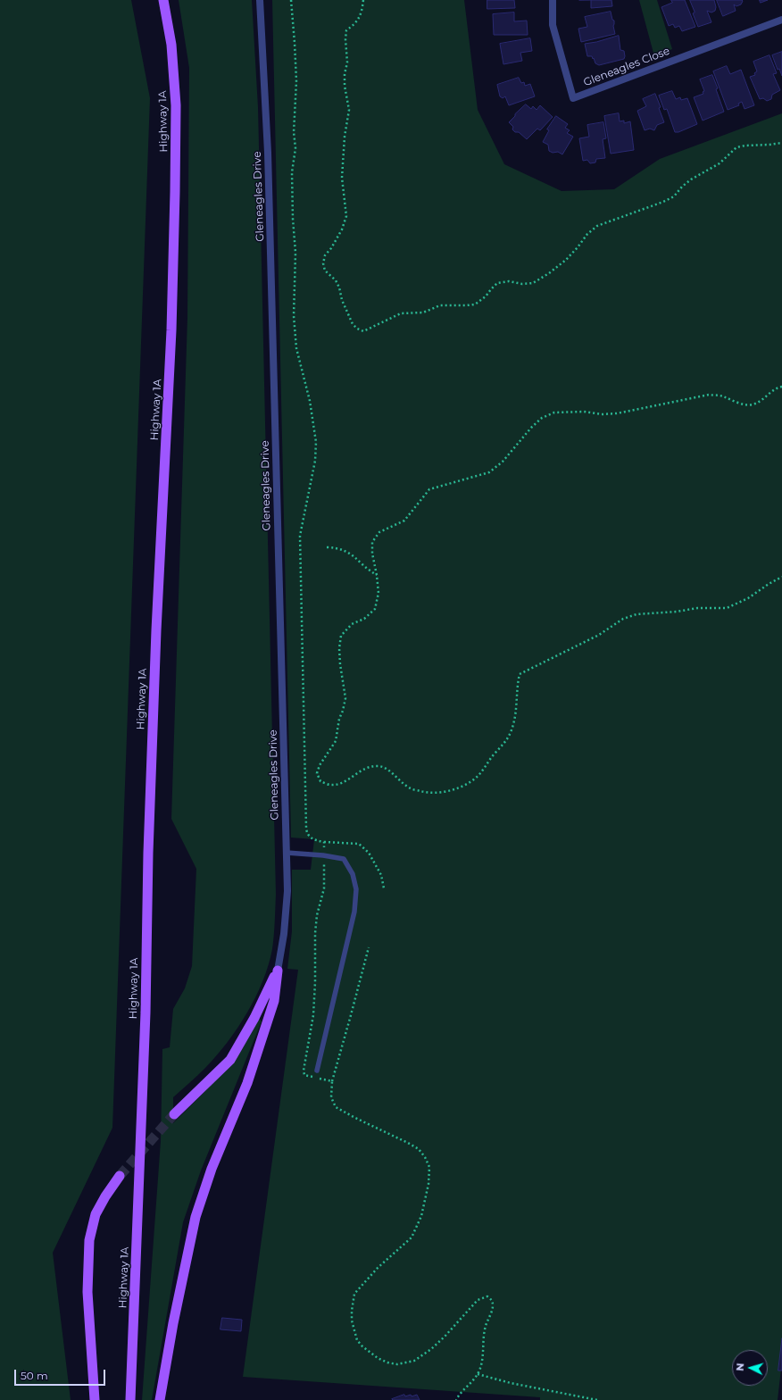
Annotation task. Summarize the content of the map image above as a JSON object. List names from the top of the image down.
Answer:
{
  "streets": {
    "main road": ["Highway 1A"],
    "street": ["Gleneagles Close", "Gleneagles Drive"]
  },
  "scale_bar": "50 m",
  "north": "left"
}
